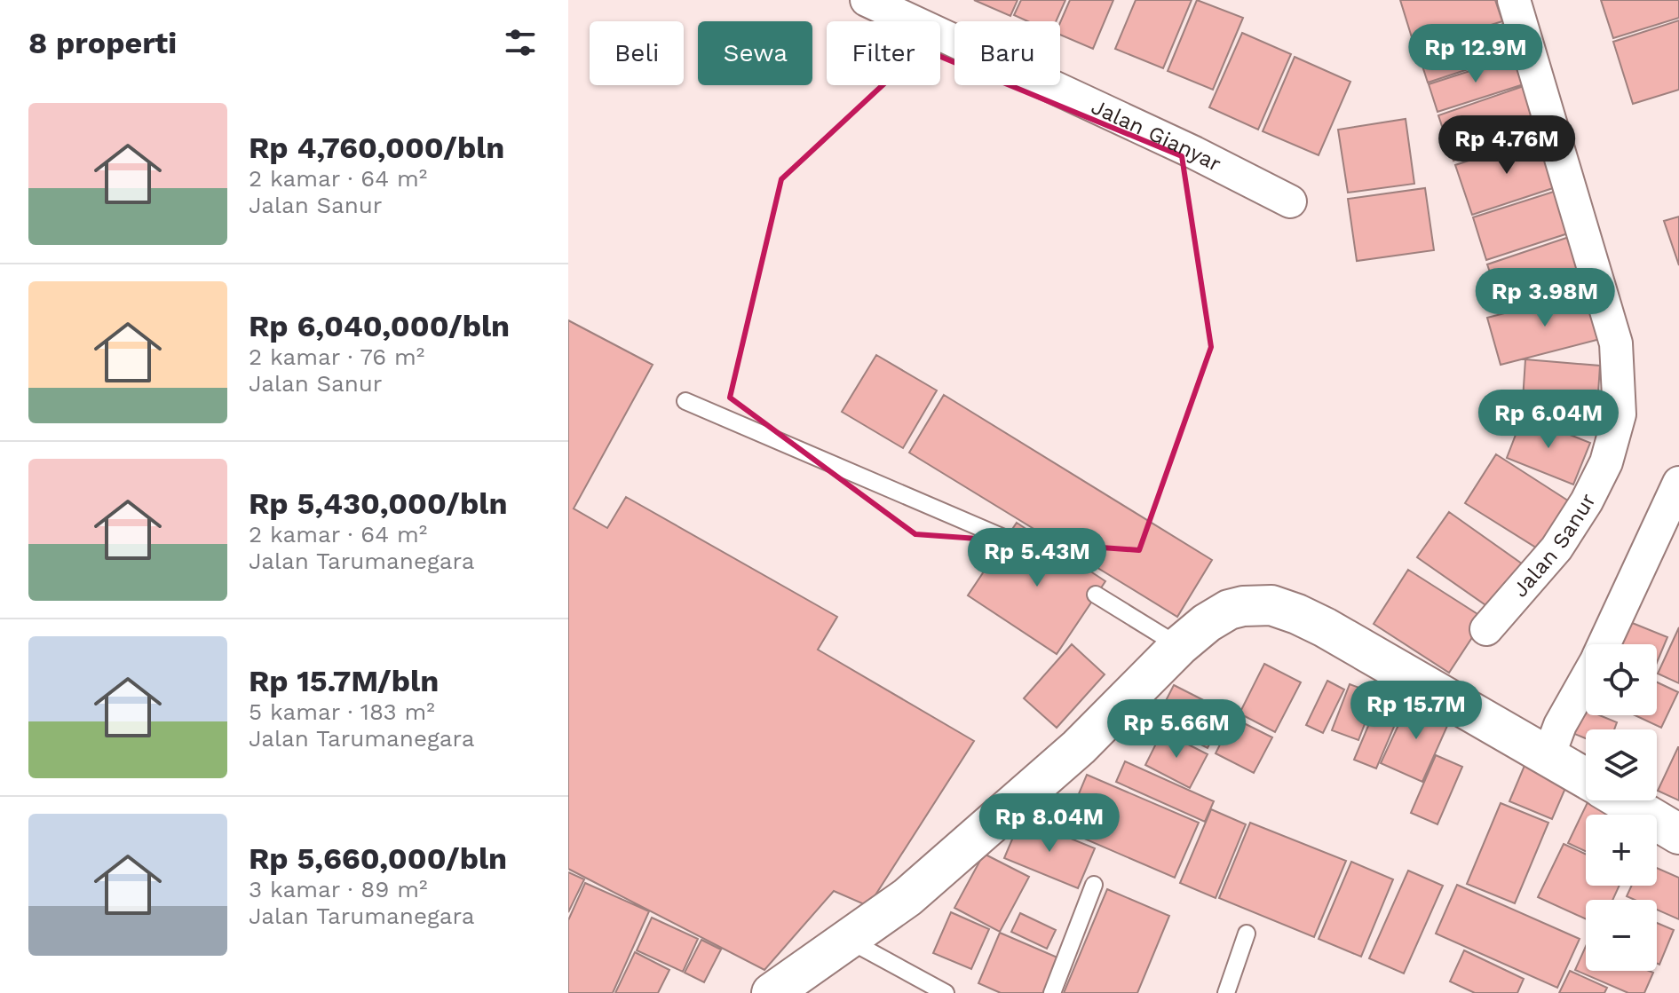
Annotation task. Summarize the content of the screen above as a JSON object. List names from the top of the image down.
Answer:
{
  "streets": {
    "street": ["Jalan Gianyar", "Jalan Sanur"]
  },
  "page": {
    "heading": "8 properti",
    "chip": [
      "Beli",
      "Sewa",
      "Filter",
      "Baru"
    ],
    "price": [
      "Rp 12.9M",
      "Rp 4.76M",
      "Rp 3.98M",
      "Rp 6.04M",
      "Rp 5.43M",
      "Rp 15.7M",
      "Rp 5.66M",
      "Rp 8.04M"
    ],
    "list": [
      {
        "name": "Rp 4,760,000/bln",
        "note": "2 kamar · 64 m² · Jalan Sanur"
      },
      {
        "name": "Rp 6,040,000/bln",
        "note": "2 kamar · 76 m² · Jalan Sanur"
      },
      {
        "name": "Rp 5,430,000/bln",
        "note": "2 kamar · 64 m² · Jalan Tarumanegara"
      },
      {
        "name": "Rp 15.7M/bln",
        "note": "5 kamar · 183 m² · Jalan Tarumanegara"
      },
      {
        "name": "Rp 5,660,000/bln",
        "note": "3 kamar · 89 m² · Jalan Tarumanegara"
      }
    ],
    "map_buttons": ["+", "−"]
  }
}
